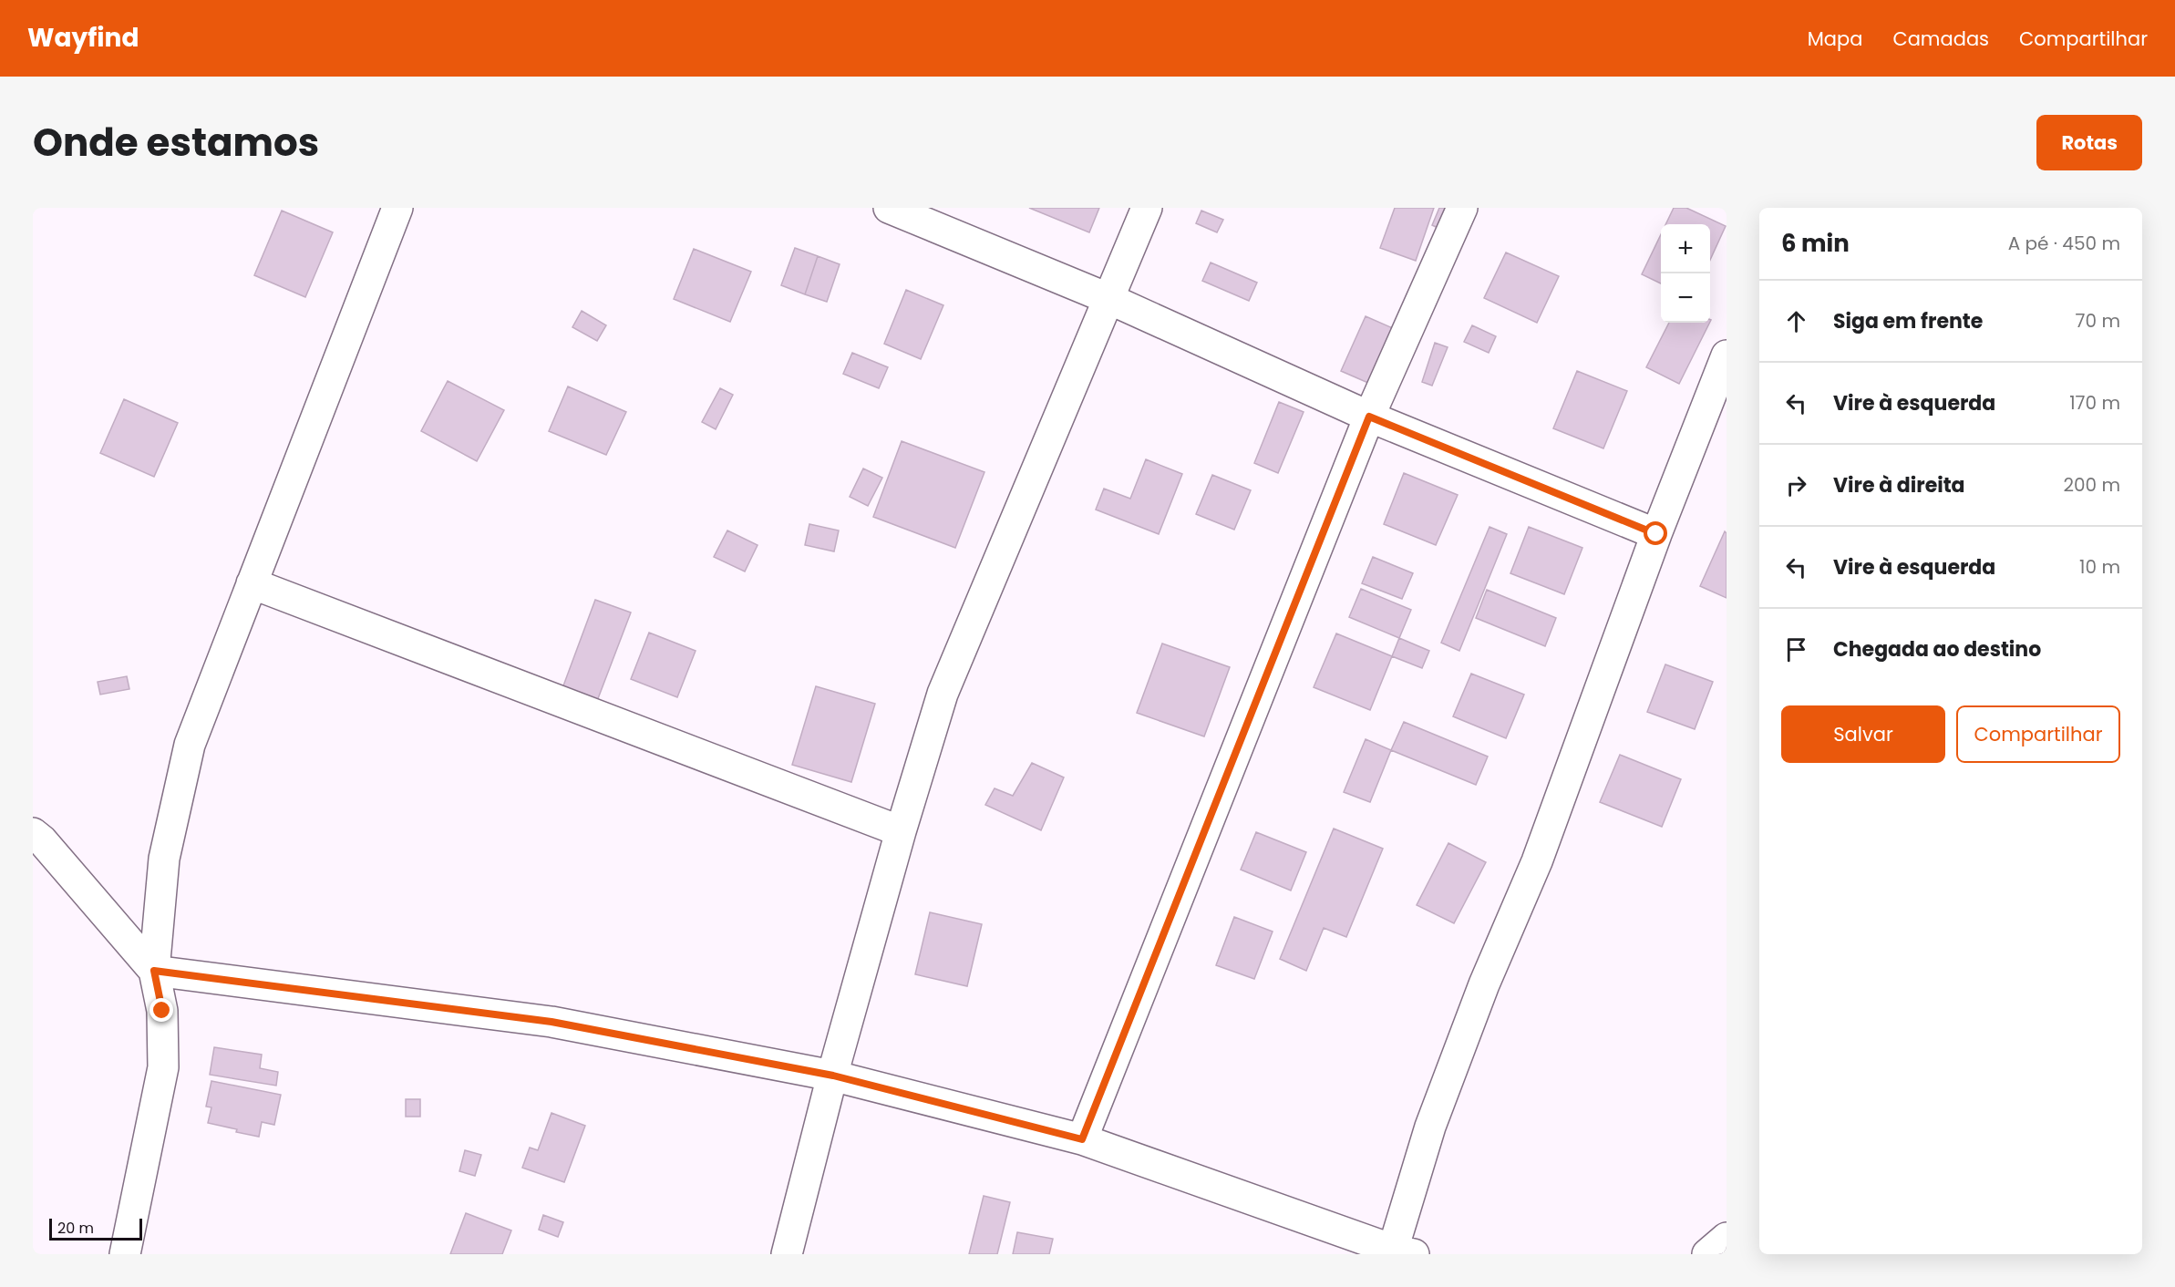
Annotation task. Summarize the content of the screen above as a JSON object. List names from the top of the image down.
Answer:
{
  "scale_bar": "20 m",
  "page": {
    "header": "Wayfind",
    "nav": ["Mapa", "Camadas", "Compartilhar"],
    "title": "Onde estamos",
    "buttons": [
      "Rotas",
      ["Salvar", "Compartilhar"]
    ],
    "heading": ["6 min", "A pé · 450 m"],
    "map_buttons": ["+", "−"],
    "list": [
      ["Siga em frente", "70 m"],
      ["Vire à esquerda", "170 m"],
      ["Vire à direita", "200 m"],
      ["Vire à esquerda", "10 m"],
      "Chegada ao destino"
    ],
    "scale": "20 m"
  }
}
